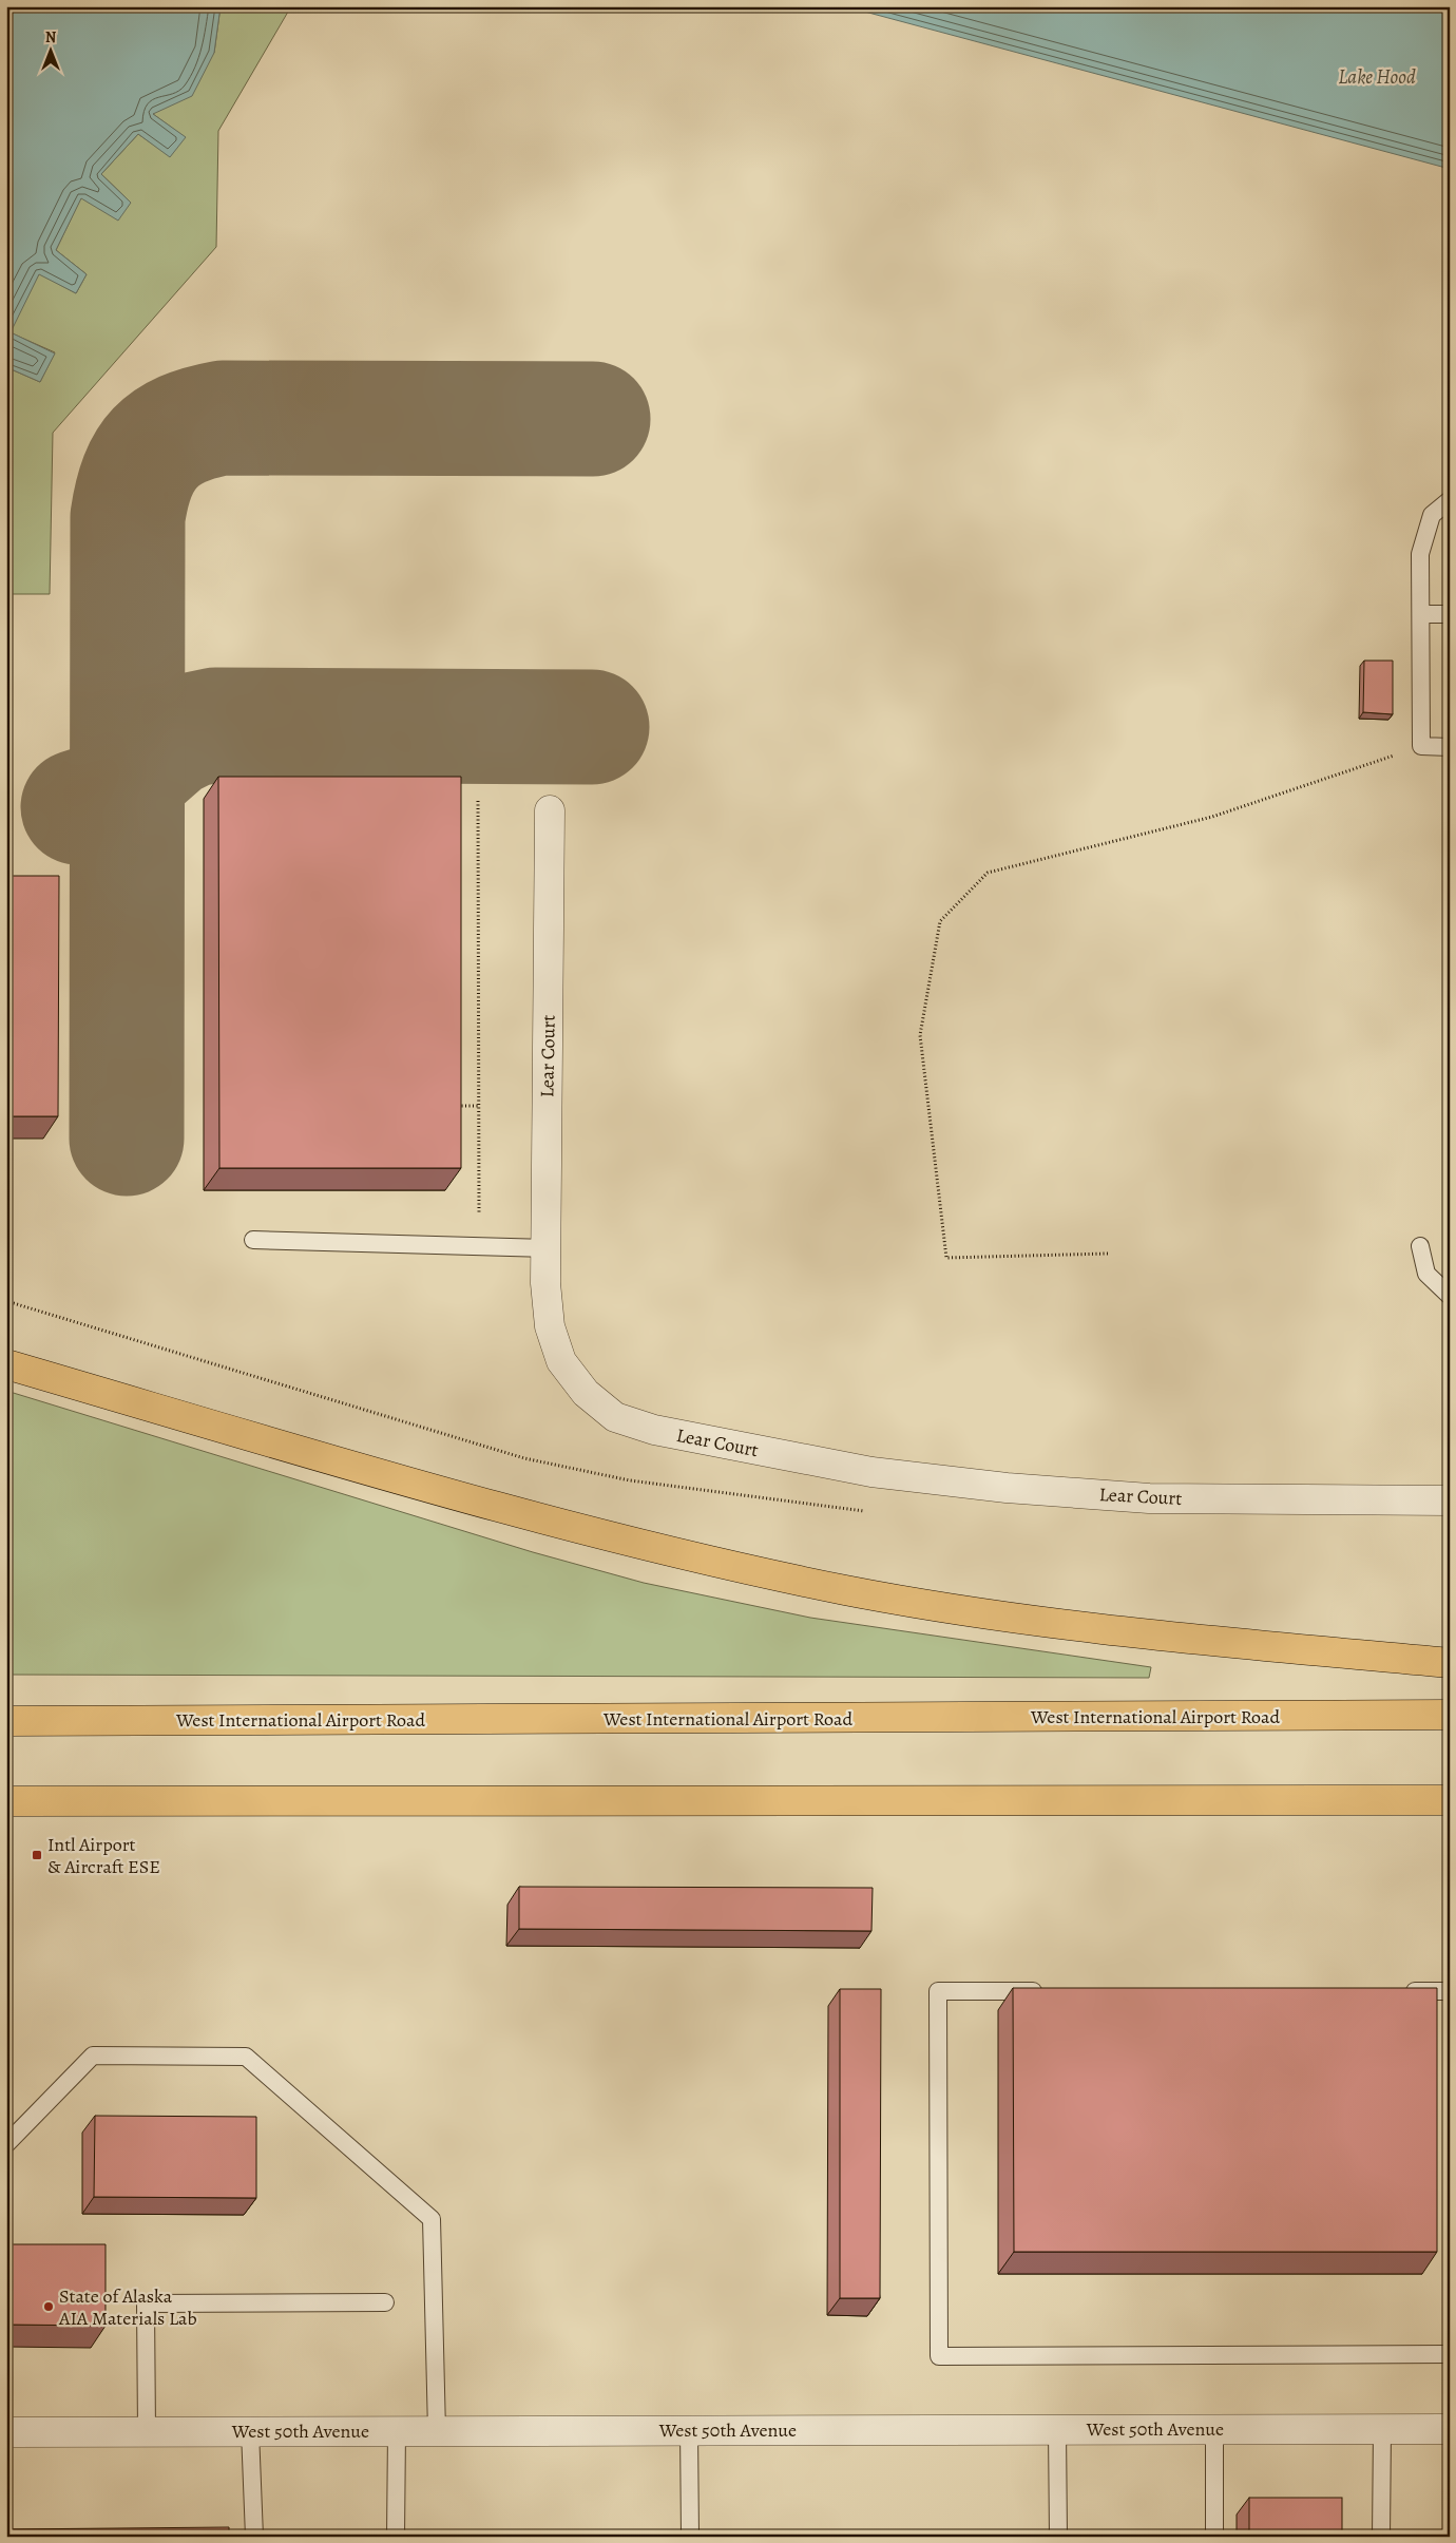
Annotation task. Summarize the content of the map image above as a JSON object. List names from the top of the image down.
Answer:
{
  "streets": {
    "main road": ["West International Airport Road"],
    "street": ["Lear Court", "West 50th Avenue"]
  },
  "water": ["Lake Hood"],
  "places": {
    "transit": ["Intl Airport & Aircraft ESE"],
    "other": ["State of Alaska AIA Materials Lab"]
  },
  "north": "top"
}
